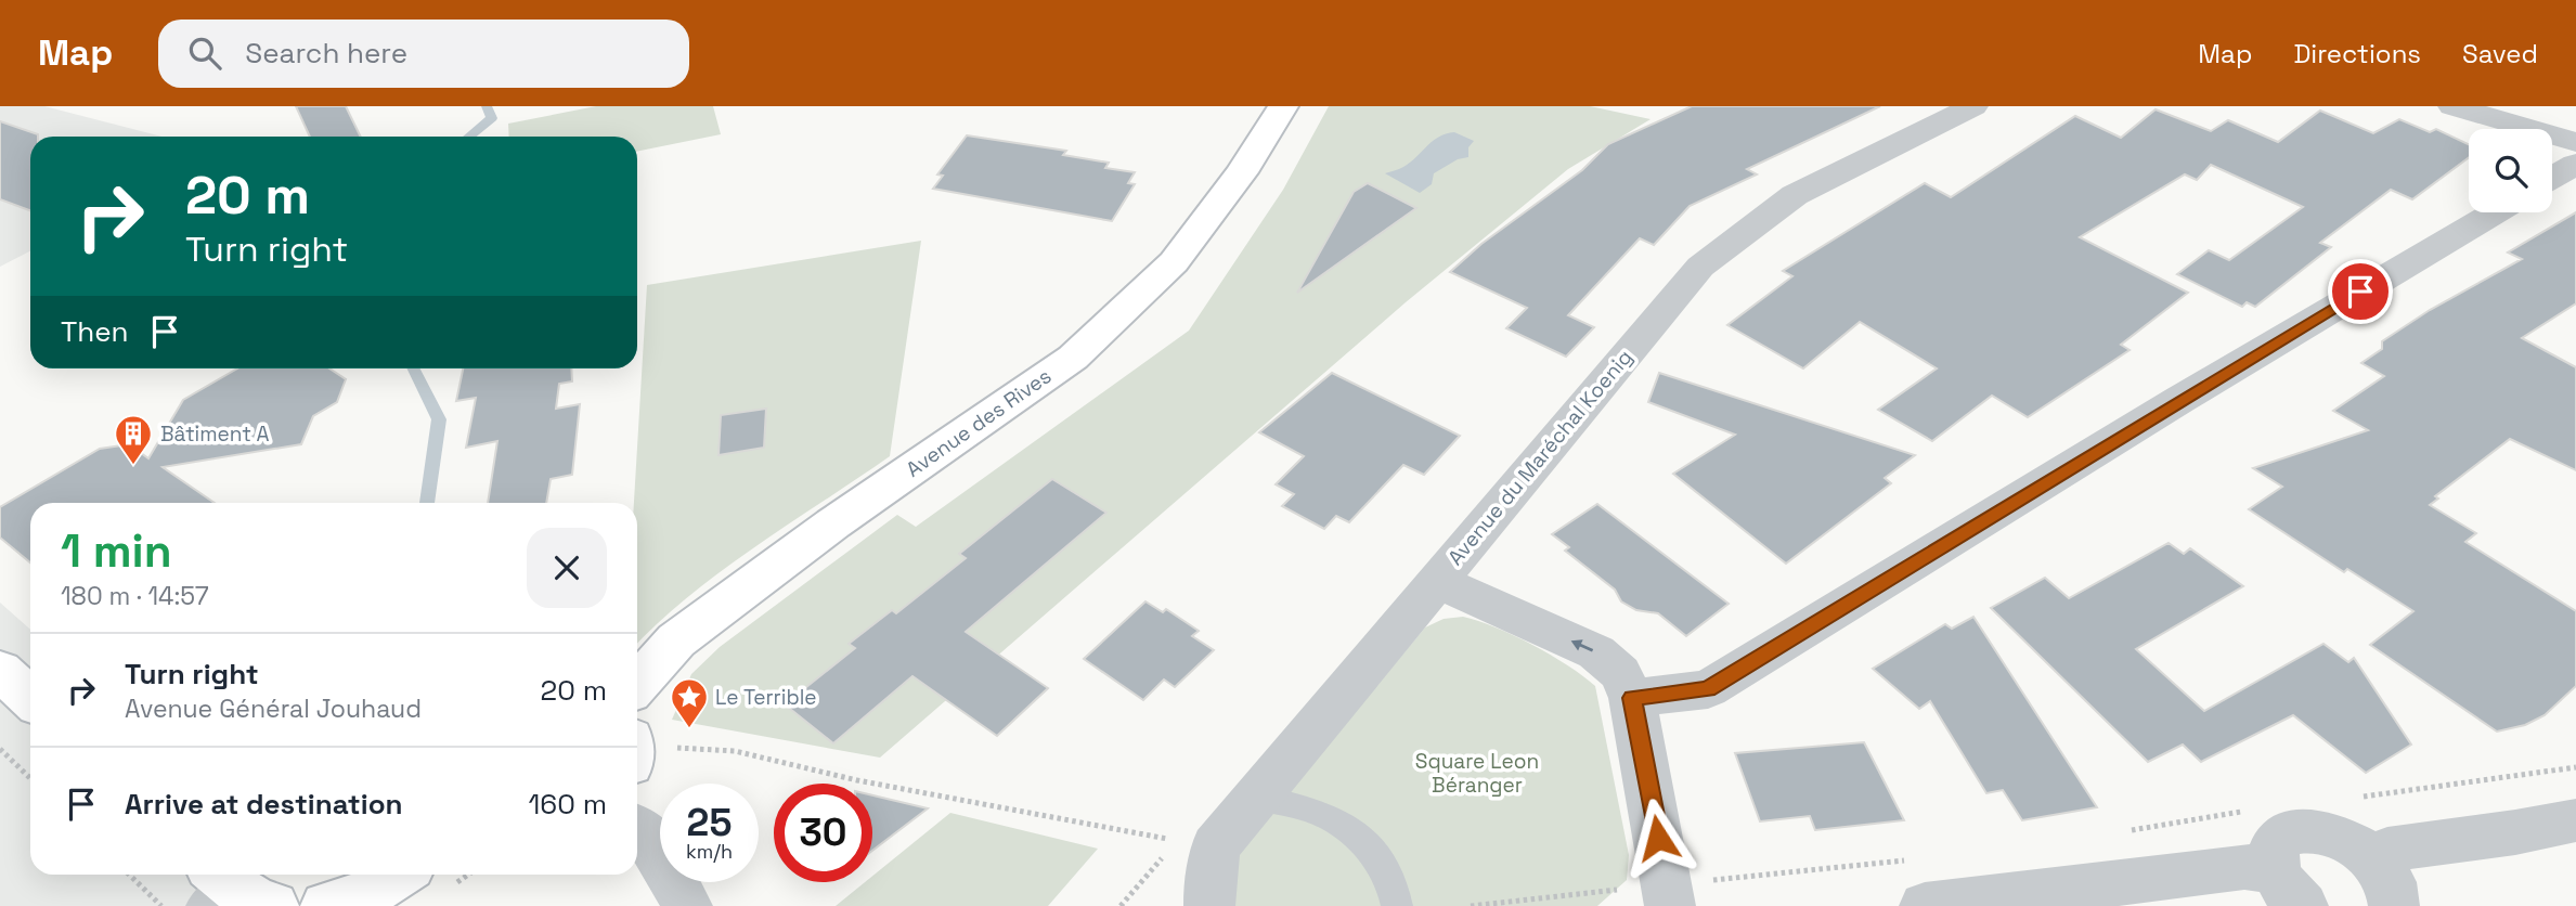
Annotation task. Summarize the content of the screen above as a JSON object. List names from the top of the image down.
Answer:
{
  "streets": {
    "street": ["Avenue des Rives", "Avenue du Maréchal Koenig"]
  },
  "parks": ["Square Leon Béranger"],
  "places": {
    "building": ["Bâtiment A"],
    "place": ["Le Terrible"]
  },
  "page": {
    "header": "Map",
    "search": "Search here",
    "nav": ["Map", "Directions", "Saved"],
    "turn": ["20 m", "Turn right"],
    "then": "Then",
    "heading": ["1 min", "180 m · 14:57"],
    "list": [
      {
        "name": "Turn right",
        "note": "Avenue Général Jouhaud",
        "value": "20 m"
      },
      {
        "name": "Arrive at destination",
        "value": "160 m"
      }
    ],
    "speed": "25 km/h",
    "limit": "30"
  }
}
